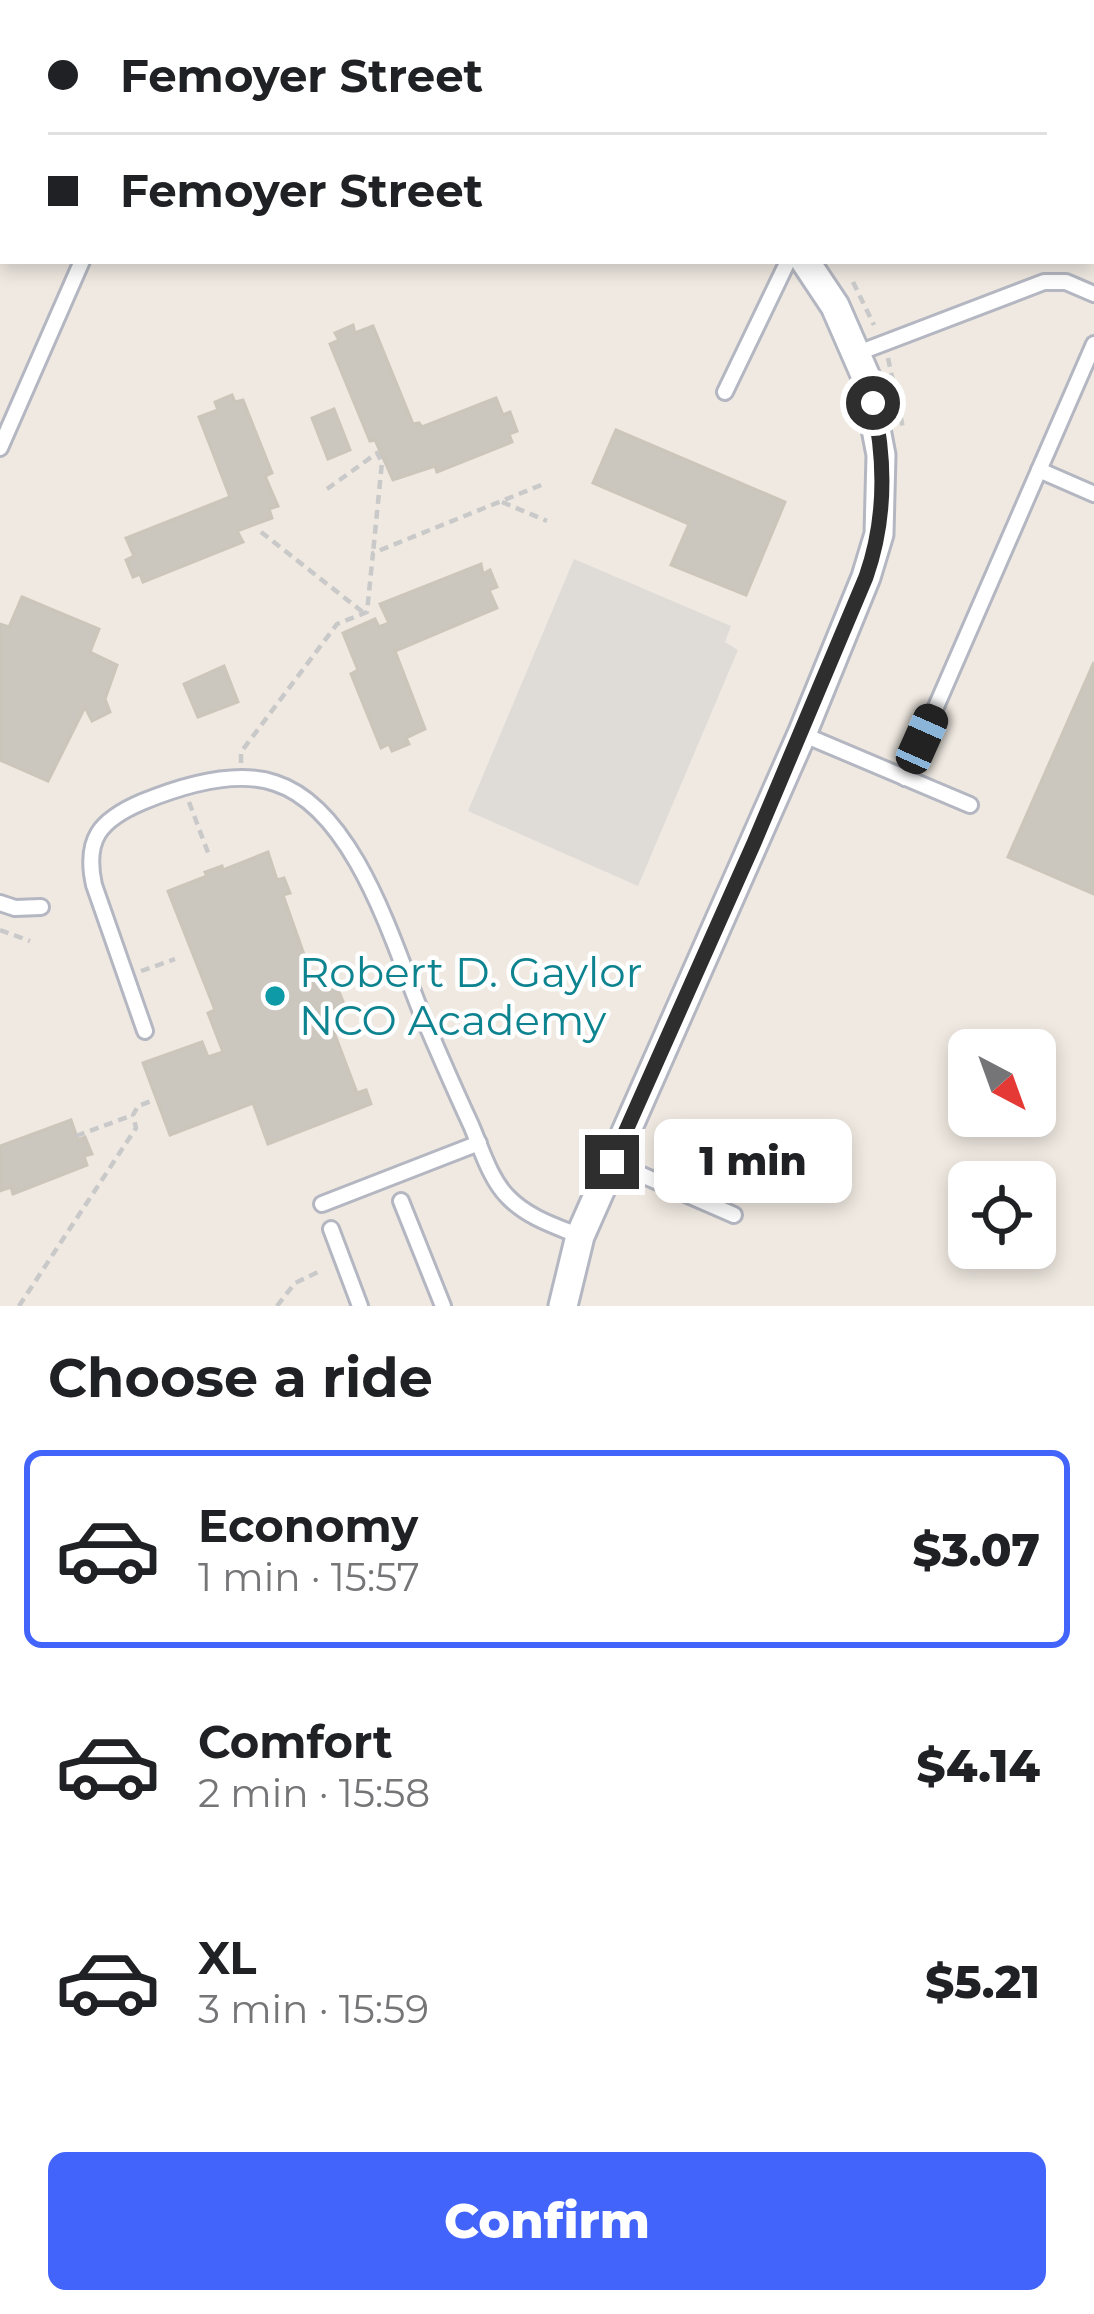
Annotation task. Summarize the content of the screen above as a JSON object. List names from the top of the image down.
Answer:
{
  "places": ["Robert D. Gaylor NCO Academy"],
  "north": "bottom right",
  "page": {
    "banner": ["Femoyer Street", "Femoyer Street"],
    "bubble": "1 min",
    "heading": "Choose a ride",
    "list": [
      {
        "name": "Economy",
        "note": "1 min · 15:57",
        "value": "$3.07"
      },
      {
        "name": "Comfort",
        "note": "2 min · 15:58",
        "value": "$4.14"
      },
      {
        "name": "XL",
        "note": "3 min · 15:59",
        "value": "$5.21"
      }
    ],
    "buttons": "Confirm"
  }
}
